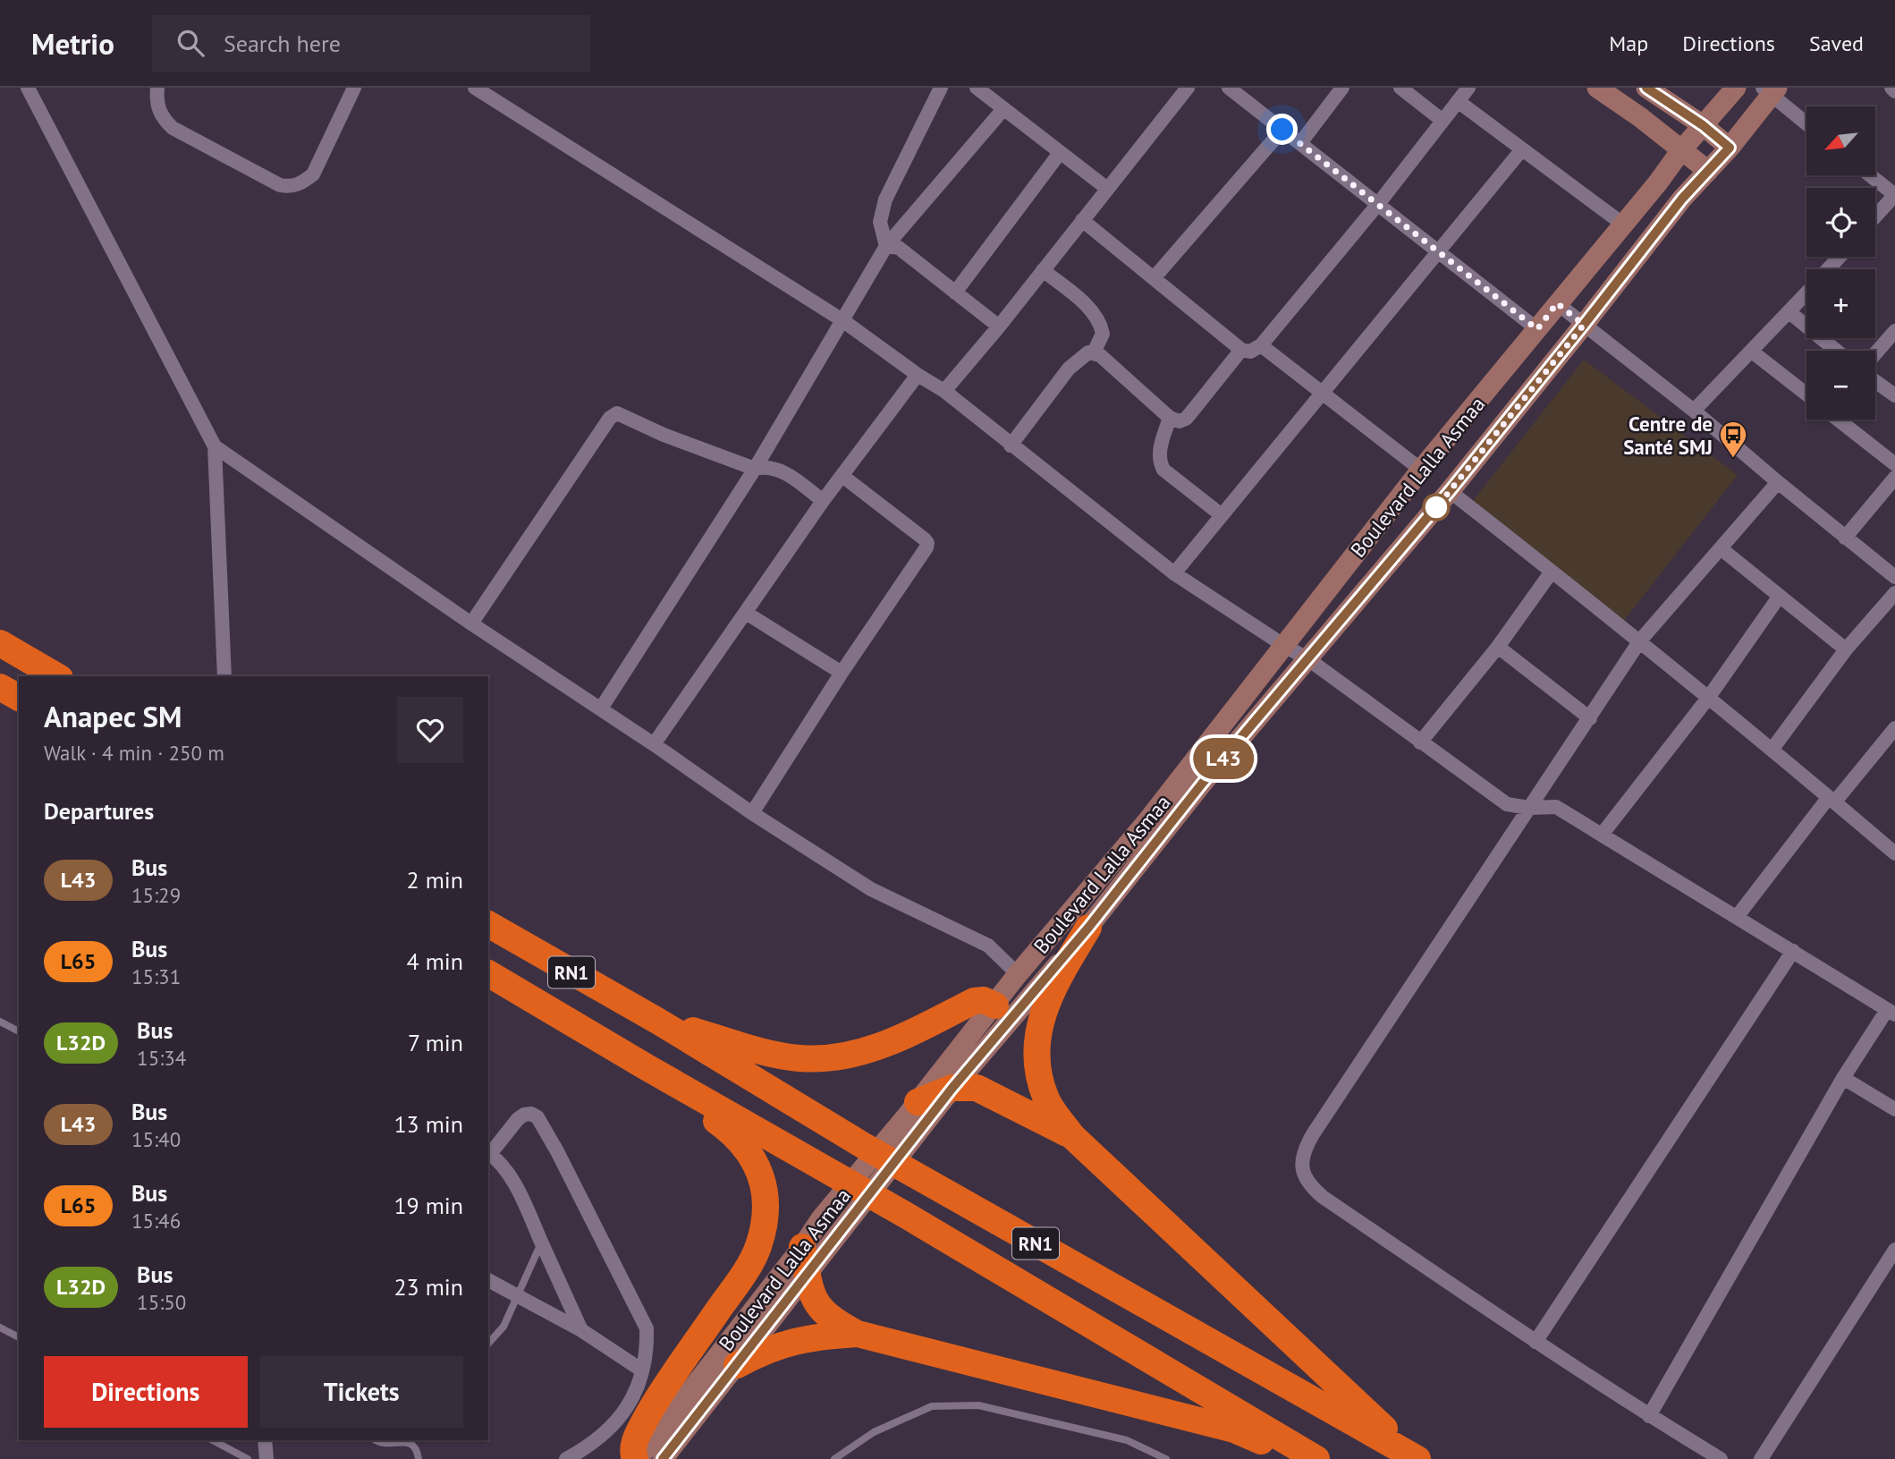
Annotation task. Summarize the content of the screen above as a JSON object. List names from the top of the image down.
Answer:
{
  "streets": {
    "highway": ["RN1"],
    "main road": ["Boulevard Lalla Asmaa"]
  },
  "places": {
    "bus stop": ["Centre de Santé SMJ"]
  },
  "lines": ["bus line L43"],
  "north": "bottom left",
  "page": {
    "header": "Metrio",
    "search": "Search here",
    "nav": ["Map", "Directions", "Saved"],
    "on_map": "L43",
    "map_buttons": ["+", "−"],
    "heading": [
      ["Anapec SM", "Walk · 4 min · 250 m"],
      "Departures"
    ],
    "list": [
      {
        "mark": "L43",
        "name": "Bus",
        "note": "15:29",
        "value": "2 min"
      },
      {
        "mark": "L65",
        "name": "Bus",
        "note": "15:31",
        "value": "4 min"
      },
      {
        "mark": "L32D",
        "name": "Bus",
        "note": "15:34",
        "value": "7 min"
      },
      {
        "mark": "L43",
        "name": "Bus",
        "note": "15:40",
        "value": "13 min"
      },
      {
        "mark": "L65",
        "name": "Bus",
        "note": "15:46",
        "value": "19 min"
      },
      {
        "mark": "L32D",
        "name": "Bus",
        "note": "15:50",
        "value": "23 min"
      }
    ],
    "buttons": ["Directions", "Tickets"]
  }
}
